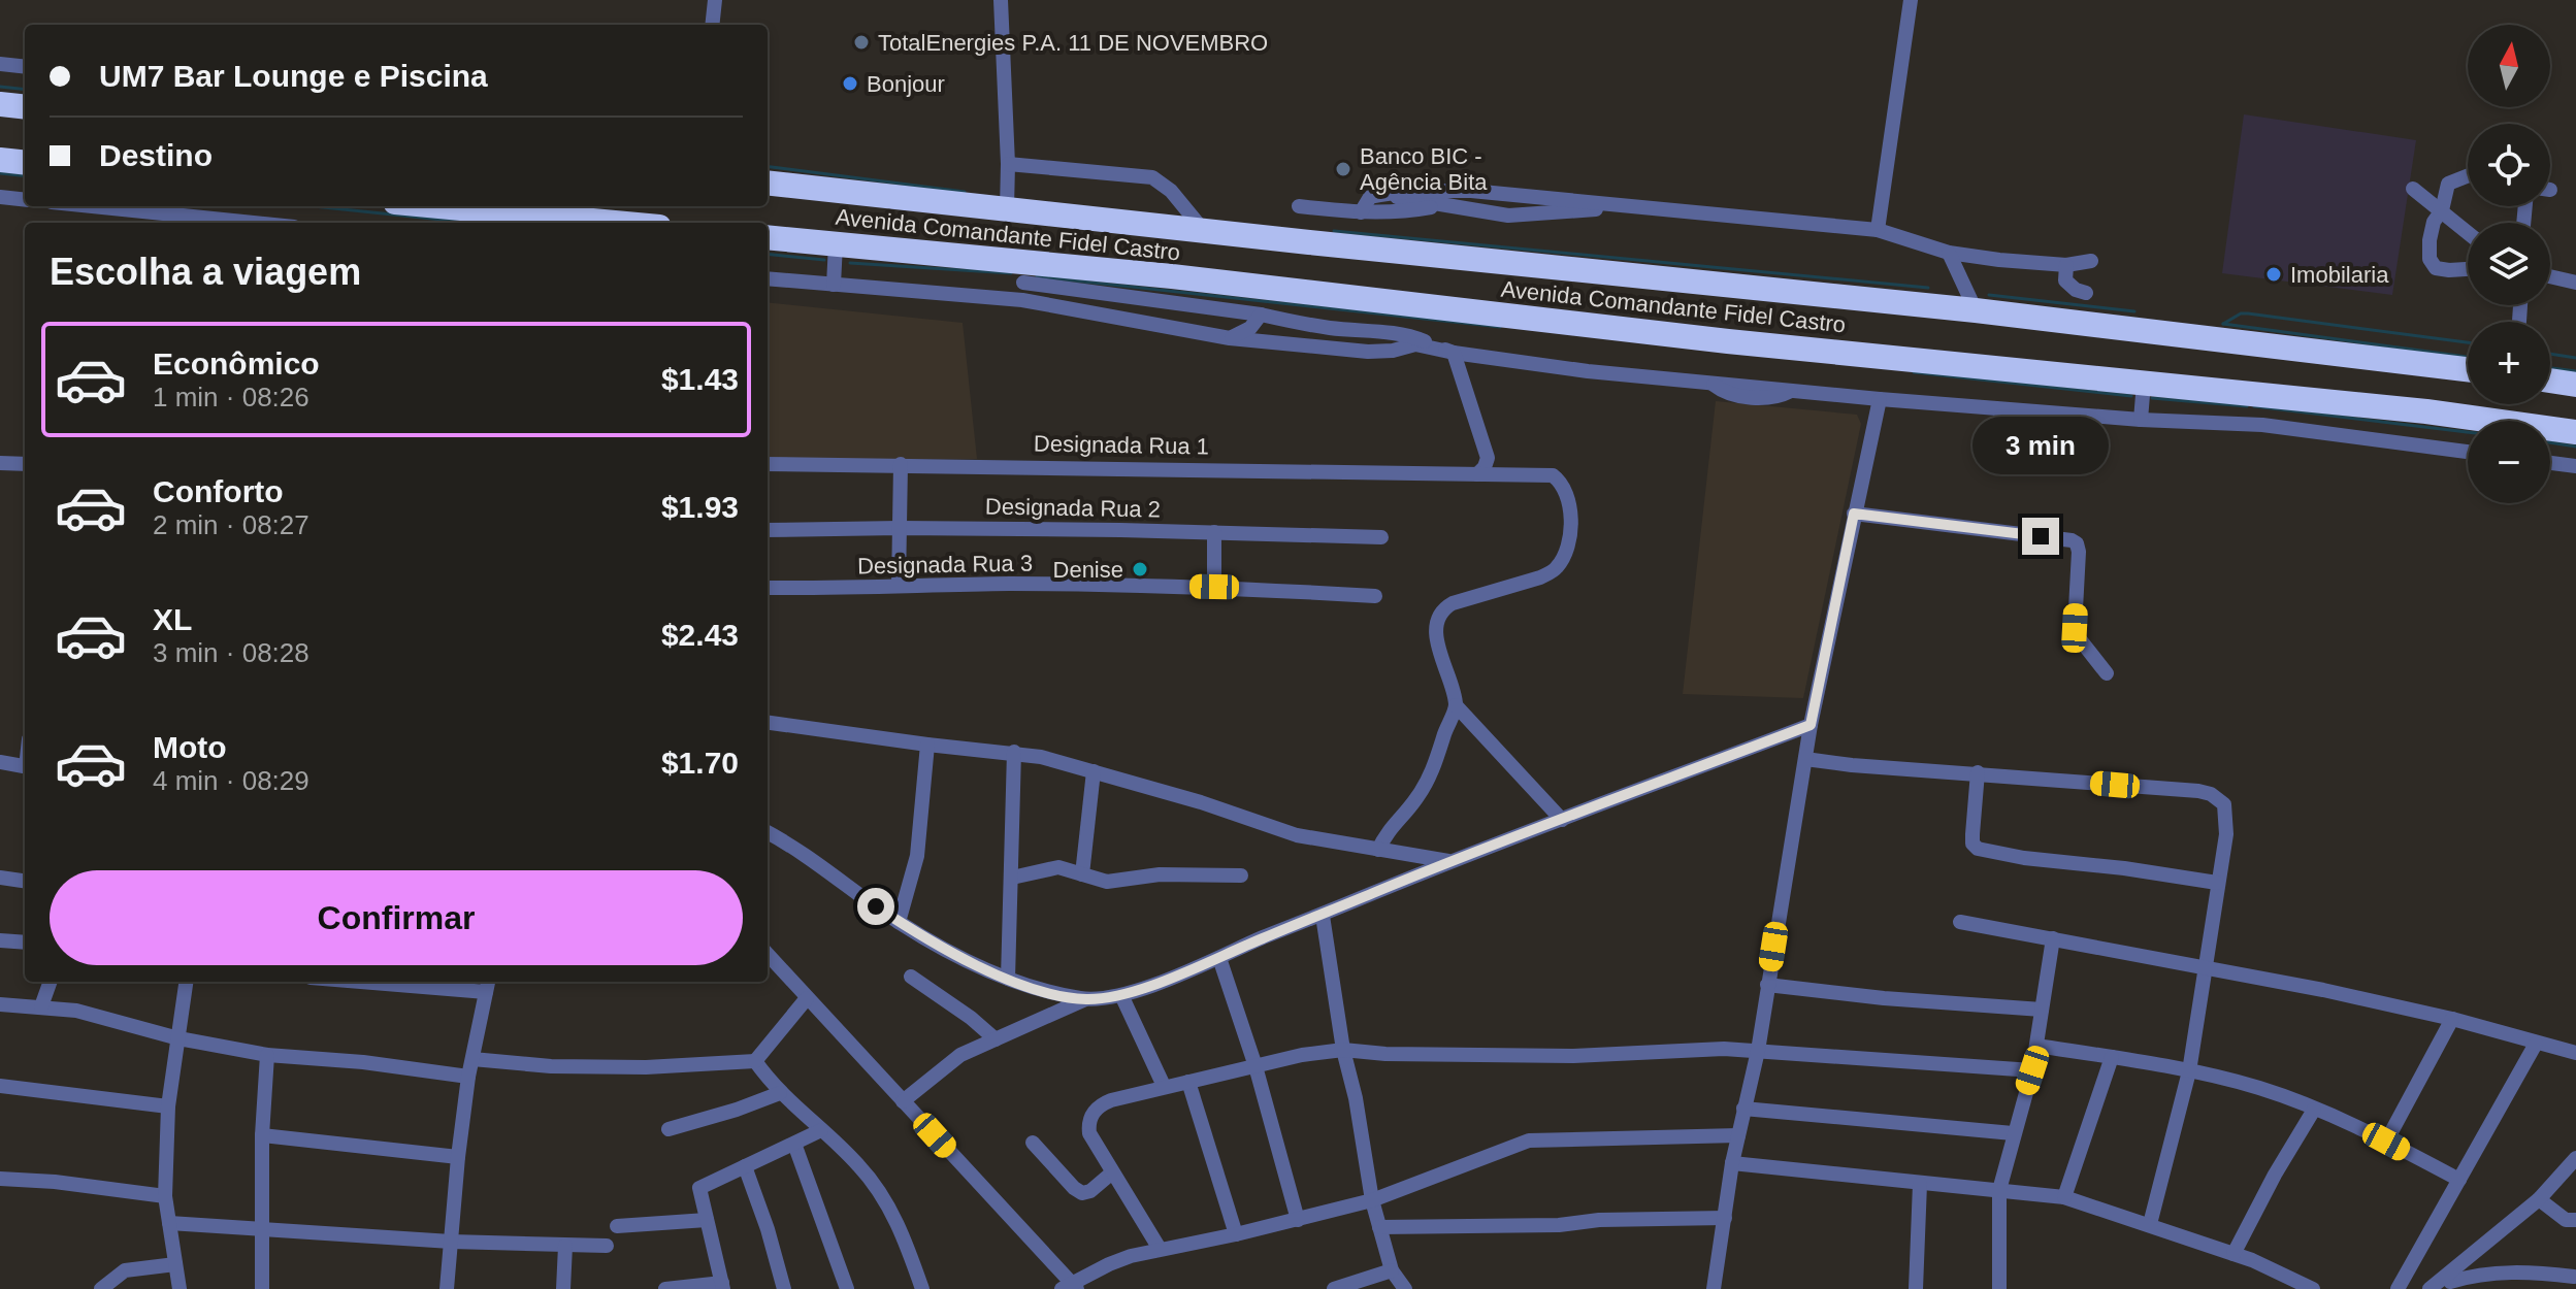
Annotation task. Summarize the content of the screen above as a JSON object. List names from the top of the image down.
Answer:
{
  "streets": {
    "highway": ["Avenida Comandante Fidel Castro"],
    "street": ["Designada Rua 1", "Designada Rua 2", "Designada Rua 3"]
  },
  "places": [
    "TotalEnergies P.A. 11 DE NOVEMBRO",
    "Bonjour",
    "Banco BIC - Agência Bita",
    "Imobilaria",
    "Denise"
  ],
  "north": "top",
  "page": {
    "map_buttons": ["+", "−"],
    "banner": ["UM7 Bar Lounge e Piscina", "Destino"],
    "heading": "Escolha a viagem",
    "list": [
      {
        "name": "Econômico",
        "note": "1 min · 08:26",
        "value": "$1.43"
      },
      {
        "name": "Conforto",
        "note": "2 min · 08:27",
        "value": "$1.93"
      },
      {
        "name": "XL",
        "note": "3 min · 08:28",
        "value": "$2.43"
      },
      {
        "name": "Moto",
        "note": "4 min · 08:29",
        "value": "$1.70"
      }
    ],
    "bubble": "3 min",
    "buttons": "Confirmar"
  }
}
